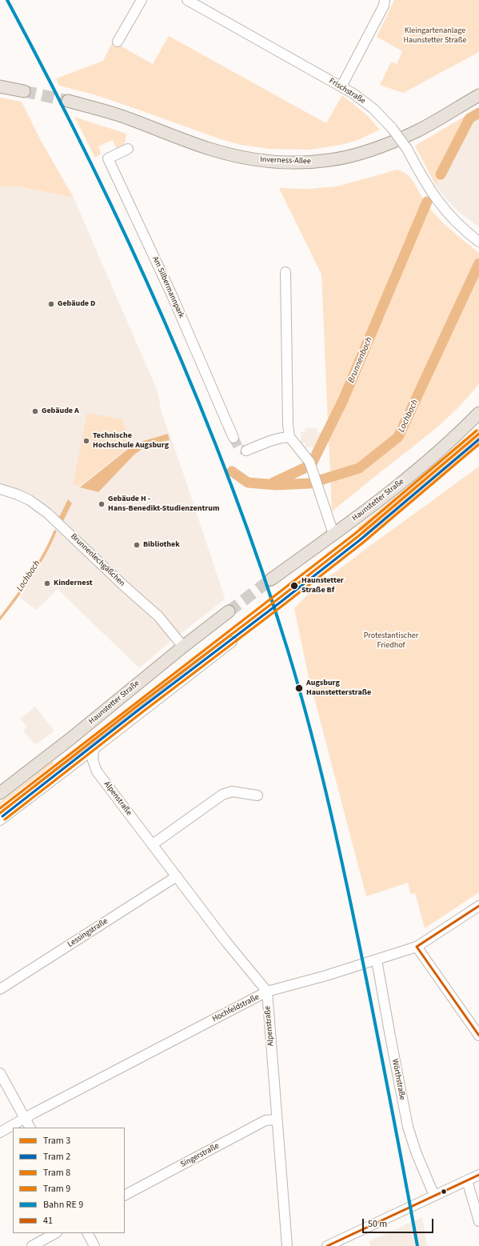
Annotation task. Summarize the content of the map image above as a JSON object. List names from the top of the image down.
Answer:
{
  "streets": {
    "main road": ["Inverness-Allee", "Haunstetter Straße"],
    "street": [
      "Frischstraße",
      "Am Silbermannpark",
      "Brunnenlechgäßchen",
      "Alpenstraße",
      "Lessingstraße",
      "Hochfeldstraße",
      "Wörthstraße",
      "Singerstraße"
    ]
  },
  "crossings": [
    ["Haunstetter Straße", "Brunnenlechgäßchen"],
    ["Alpenstraße", "Lessingstraße"],
    ["Alpenstraße", "Hochfeldstraße"],
    ["Alpenstraße", "Singerstraße"],
    ["Hochfeldstraße", "Wörthstraße"]
  ],
  "water": ["Brunnenbach", "Lochbach"],
  "parks": ["Kleingartenanlage Haunstetter Straße", "Protestantischer Friedhof"],
  "places": [
    "Gebäude D",
    "Gebäude A",
    "Technische Hochschule Augsburg",
    "Gebäude H - Hans-Benedikt-Studienzentrum",
    "Bibliothek",
    "Kindernest",
    "Haunstetter Straße Bf",
    "Augsburg Haunstetterstraße"
  ],
  "lines": [
    "tram line 8",
    "tram line 3",
    "tram line 2",
    "tram line 9",
    "transit line 41"
  ],
  "legend": [
    "Tram 3",
    "Tram 2",
    "Tram 8",
    "Tram 9",
    "Bahn RE 9",
    "41"
  ],
  "scale_bar": "50 m"
}
